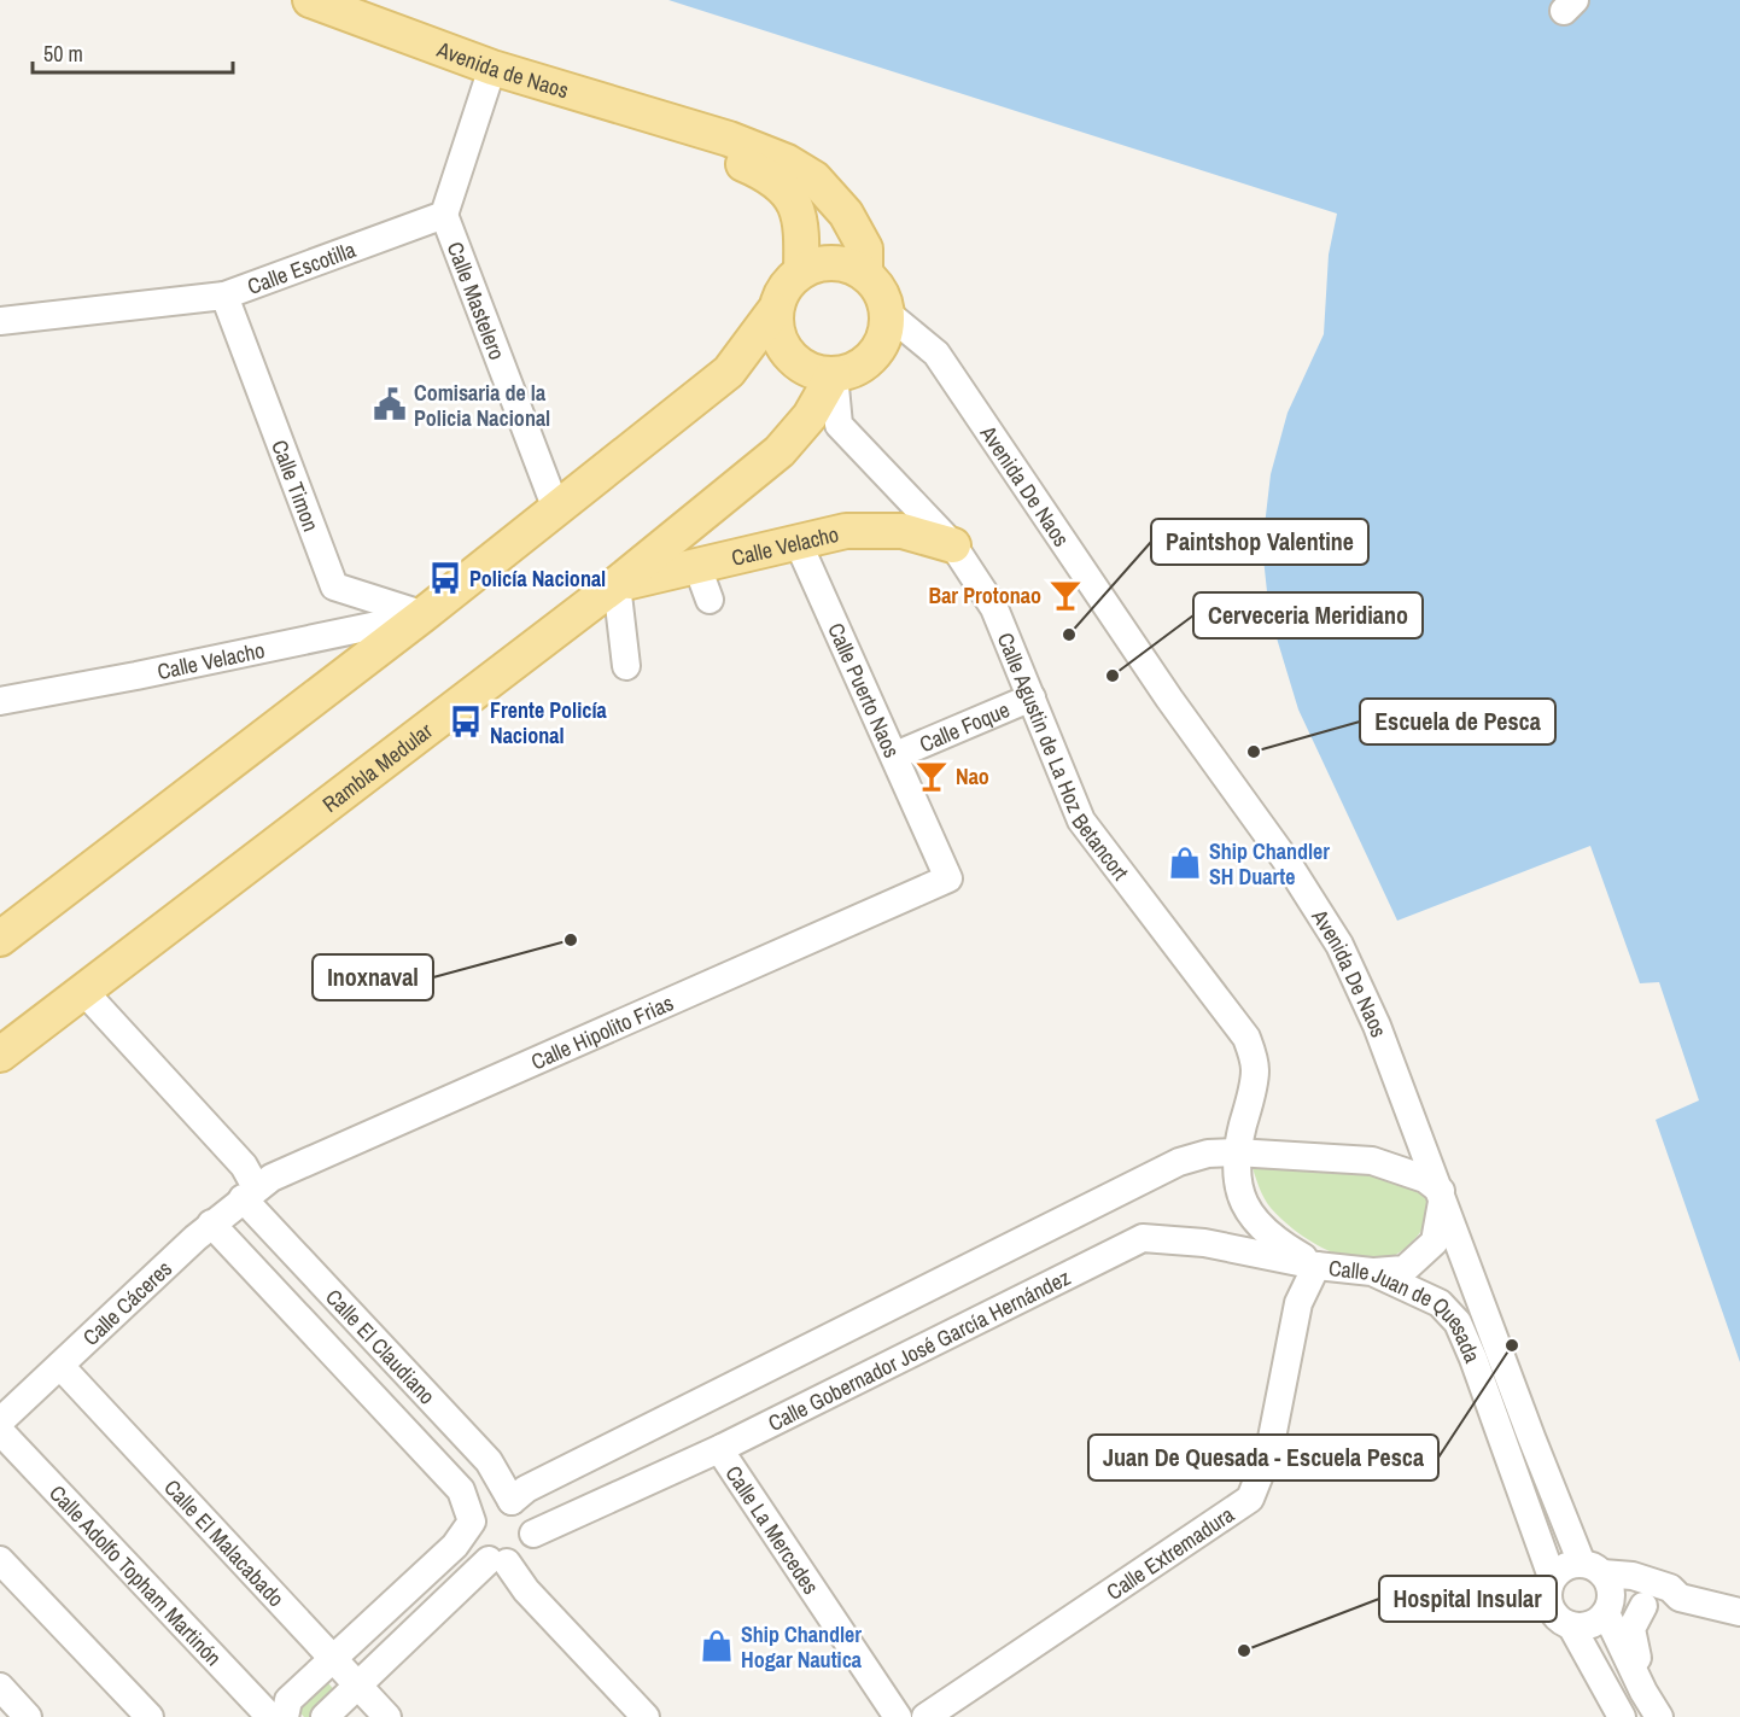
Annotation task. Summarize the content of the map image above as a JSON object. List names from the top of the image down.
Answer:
{
  "streets": {
    "main road": ["Avenida de Naos", "Calle Velacho", "Rambla Medular"],
    "street": [
      "Calle Escotilla",
      "Calle Mastelero",
      "Calle Timon",
      "Avenida De Naos",
      "Calle Puerto Naos",
      "Calle Foque",
      "Calle Agustin de La Hoz Betancort",
      "Calle Hipolito Frias",
      "Calle Cáceres",
      "Calle Juan de Quesada",
      "Calle El Claudiano",
      "Calle Gobernador José García Hernández",
      "Calle La Mercedes",
      "Calle El Malacabado",
      "Calle Extremadura",
      "Calle Adolfo Topham Martinón"
    ]
  },
  "crossings": [
    ["Avenida de Naos", "Avenida De Naos"],
    ["Avenida de Naos", "Calle Agustin de La Hoz Betancort"],
    ["Avenida de Naos", "Rambla Medular"],
    ["Calle Escotilla", "Calle Mastelero"],
    ["Calle Escotilla", "Calle Timon"],
    ["Calle Timon", "Calle Velacho"],
    ["Avenida De Naos", "Calle Agustin de La Hoz Betancort"],
    ["Avenida De Naos", "Rambla Medular"],
    ["Avenida De Naos", "Calle Juan de Quesada"],
    ["Calle Velacho", "Calle Puerto Naos"],
    ["Calle Velacho", "Calle Agustin de La Hoz Betancort"],
    ["Calle Velacho", "Rambla Medular"],
    ["Calle Puerto Naos", "Calle Foque"],
    ["Calle Puerto Naos", "Calle Hipolito Frias"],
    ["Calle Foque", "Calle Agustin de La Hoz Betancort"],
    ["Calle Agustin de La Hoz Betancort", "Rambla Medular"],
    ["Calle Agustin de La Hoz Betancort", "Calle Juan de Quesada"],
    ["Calle Agustin de La Hoz Betancort", "Calle Gobernador José García Hernández"],
    ["Calle Agustin de La Hoz Betancort", "Calle Extremadura"],
    ["Rambla Medular", "Calle El Claudiano"],
    ["Calle Hipolito Frias", "Calle Cáceres"],
    ["Calle Hipolito Frias", "Calle El Claudiano"],
    ["Calle Cáceres", "Calle El Claudiano"],
    ["Calle Cáceres", "Calle El Malacabado"],
    ["Calle Juan de Quesada", "Calle Gobernador José García Hernández"],
    ["Calle Juan de Quesada", "Calle Extremadura"],
    ["Calle El Claudiano", "Calle Gobernador José García Hernández"],
    ["Calle Gobernador José García Hernández", "Calle La Mercedes"],
    ["Calle Gobernador José García Hernández", "Calle Extremadura"]
  ],
  "places": {
    "public building": ["Comisaria de la Policia Nacional"],
    "bus stop": ["Policía Nacional", "Frente Policía Nacional"],
    "bar": ["Bar Protonao", "Nao"],
    "other": [
      "Paintshop Valentine",
      "Cerveceria Meridiano",
      "Escuela de Pesca",
      "Inoxnaval",
      "Juan De Quesada - Escuela Pesca",
      "Hospital Insular"
    ],
    "shop": ["Ship Chandler SH Duarte", "Ship Chandler Hogar Nautica"]
  },
  "scale_bar": "50 m"
}
